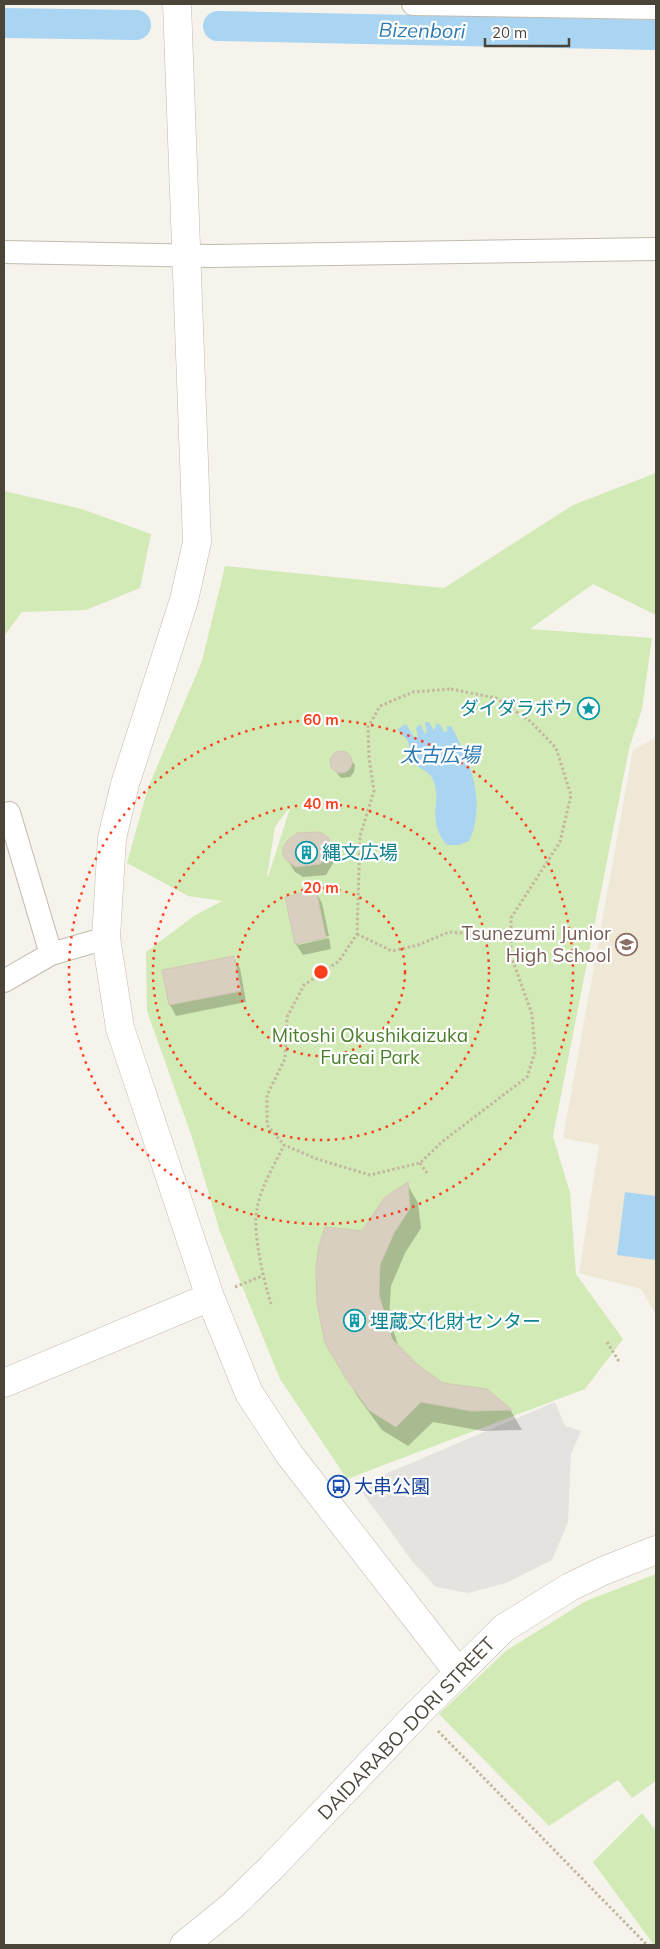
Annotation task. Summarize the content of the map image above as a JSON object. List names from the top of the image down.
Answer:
{
  "streets": {
    "street": ["DAIDARABO-DORI STREET"]
  },
  "water": ["Bizenbori", "太古広場"],
  "parks": ["Mitoshi Okushikaizuka Fureai Park"],
  "places": {
    "place": ["ダイダラボウ"],
    "building": ["縄文広場", "埋蔵文化財センター"],
    "school or university": ["Tsunezumi Junior High School"],
    "bus stop": ["大串公園"]
  },
  "scale_bar": "20 m",
  "rings": ["60 m", "40 m", "20 m"]
}
